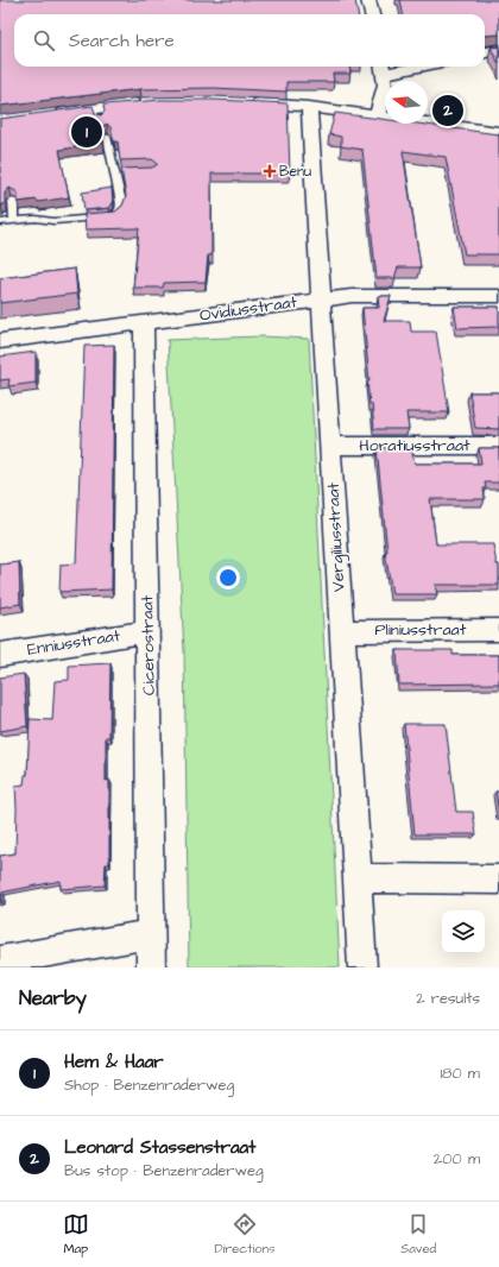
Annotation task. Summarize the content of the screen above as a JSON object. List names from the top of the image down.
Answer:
{
  "streets": {
    "street": [
      "Ovidiusstraat",
      "Horatiusstraat",
      "Vergiliusstraat",
      "Pliniusstraat",
      "Enniusstraat",
      "Cicerostraat"
    ]
  },
  "crossings": [
    ["Ovidiusstraat", "Vergiliusstraat"],
    ["Ovidiusstraat", "Cicerostraat"],
    ["Horatiusstraat", "Vergiliusstraat"],
    ["Vergiliusstraat", "Pliniusstraat"],
    ["Enniusstraat", "Cicerostraat"]
  ],
  "places": {
    "health": ["Benu"]
  },
  "north": "left",
  "page": {
    "search": "Search here",
    "pins": ["2", "1"],
    "heading": ["Nearby", "2 results"],
    "list": [
      {
        "mark": "1",
        "name": "Hem & Haar",
        "note": "Shop · Benzenraderweg",
        "value": "180 m"
      },
      {
        "mark": "2",
        "name": "Leonard Stassenstraat",
        "note": "Bus stop · Benzenraderweg",
        "value": "200 m"
      }
    ],
    "nav": ["Map", "Directions", "Saved"]
  }
}
